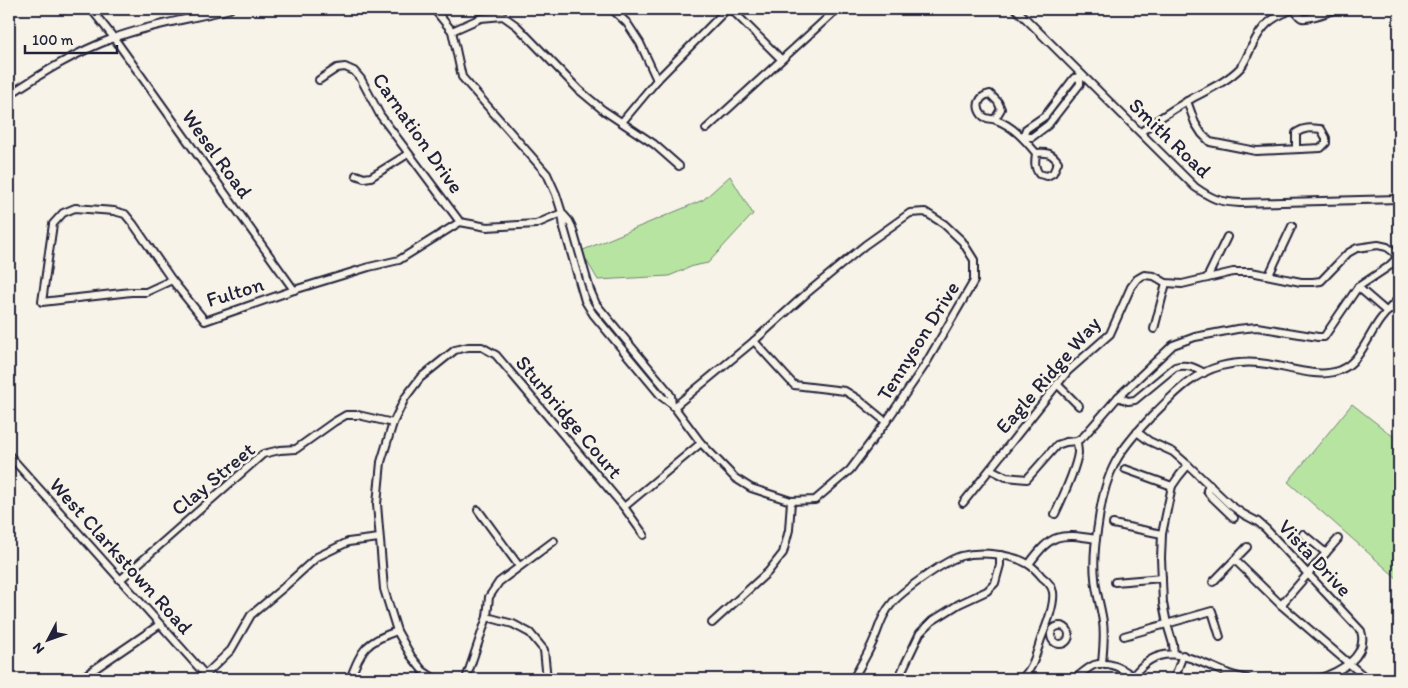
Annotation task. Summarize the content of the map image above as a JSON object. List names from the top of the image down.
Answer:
{
  "streets": {
    "street": [
      "Carnation Drive",
      "Smith Road",
      "Wesel Road",
      "Fulton",
      "Tennyson Drive",
      "Eagle Ridge Way",
      "Sturbridge Court",
      "Clay Street",
      "West Clarkstown Road",
      "Vista Drive"
    ]
  },
  "crossings": [
    ["Wesel Road", "Fulton"],
    ["Sturbridge Court", "Clay Street"],
    ["Clay Street", "West Clarkstown Road"]
  ],
  "scale_bar": "100 m",
  "north": "bottom left"
}
